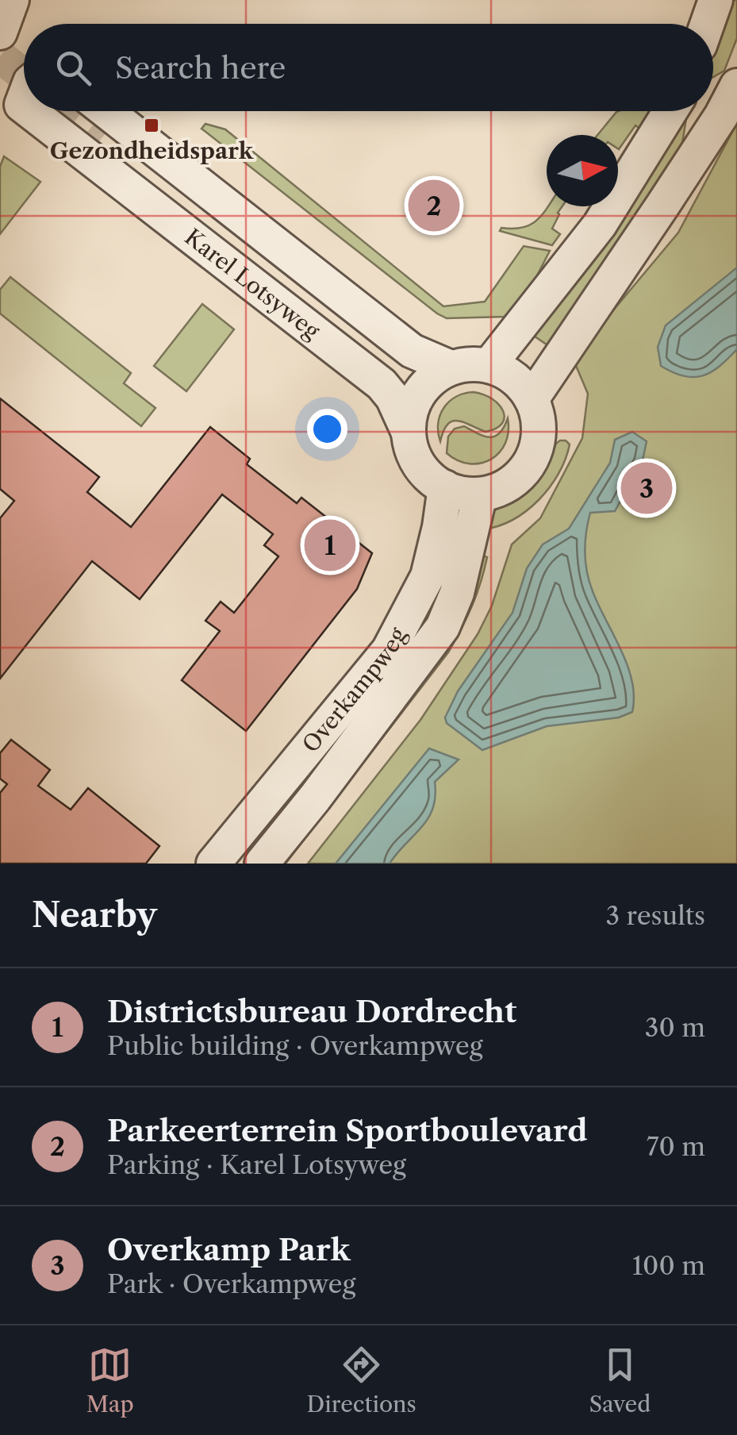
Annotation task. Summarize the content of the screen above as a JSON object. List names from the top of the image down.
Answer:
{
  "streets": {
    "street": ["Karel Lotsyweg", "Overkampweg"]
  },
  "crossings": [
    ["Karel Lotsyweg", "Overkampweg"]
  ],
  "places": {
    "transit": ["Gezondheidspark"]
  },
  "north": "right",
  "page": {
    "search": "Search here",
    "pins": ["2", "3", "1"],
    "heading": ["Nearby", "3 results"],
    "list": [
      {
        "mark": "1",
        "name": "Districtsbureau Dordrecht",
        "note": "Public building · Overkampweg",
        "value": "30 m"
      },
      {
        "mark": "2",
        "name": "Parkeerterrein Sportboulevard",
        "note": "Parking · Karel Lotsyweg",
        "value": "70 m"
      },
      {
        "mark": "3",
        "name": "Overkamp Park",
        "note": "Park · Overkampweg",
        "value": "100 m"
      }
    ],
    "nav": ["Map", "Directions", "Saved"]
  }
}
